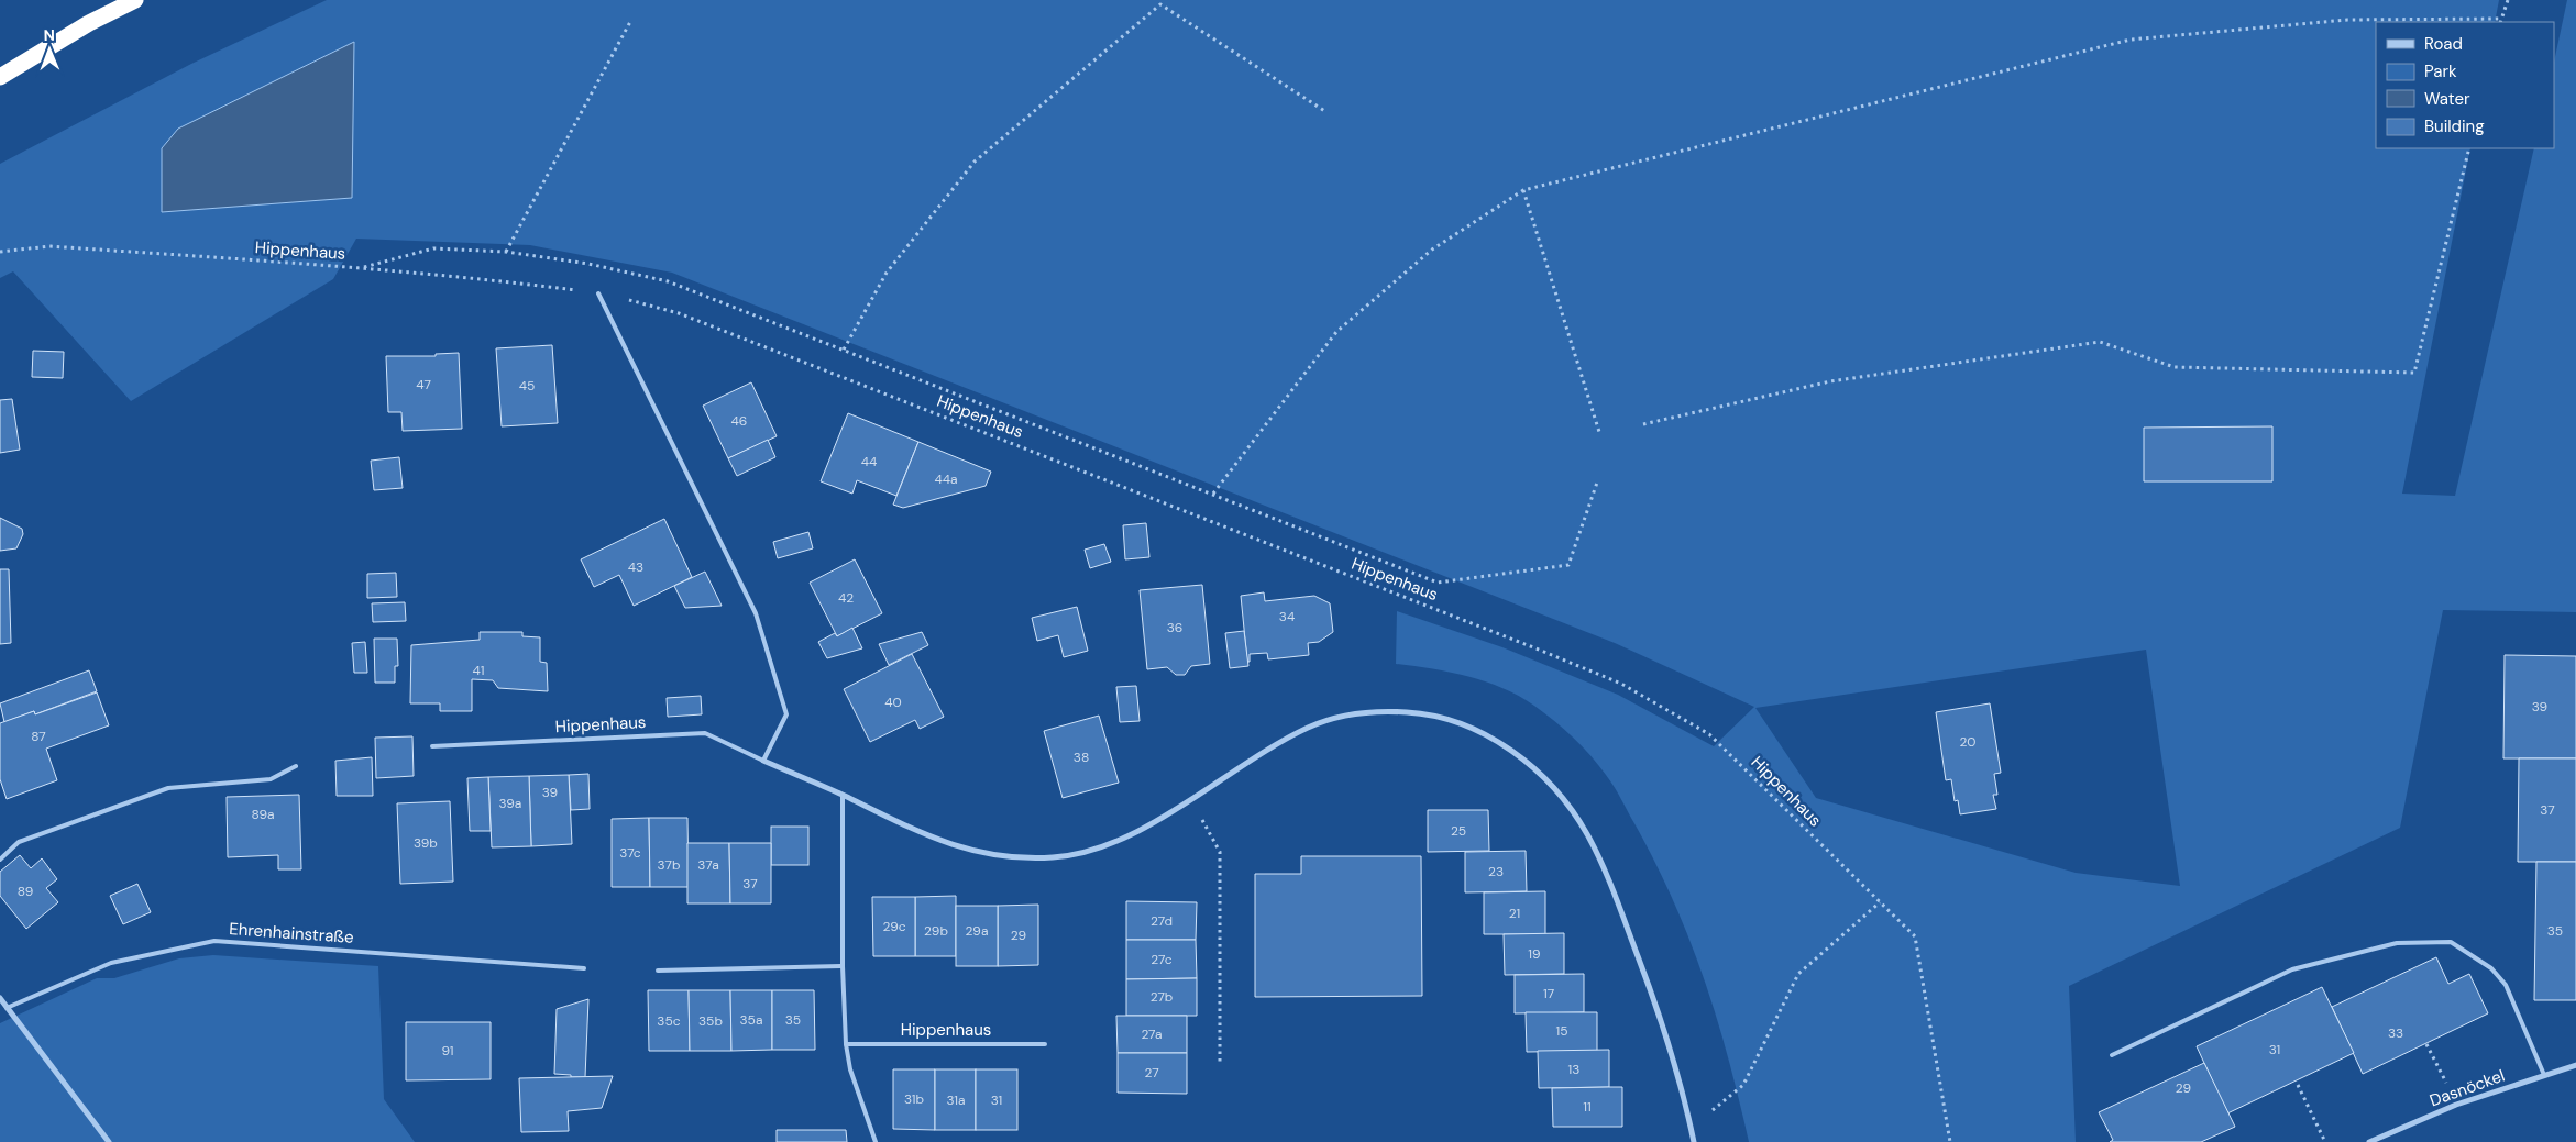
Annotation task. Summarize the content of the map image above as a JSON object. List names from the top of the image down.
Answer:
{
  "streets": {
    "street": ["Hippenhaus", "Dasnöckel"],
    "lane": ["Ehrenhainstraße"]
  },
  "house_numbers": [
    "47",
    "45",
    "46",
    "44",
    "44a",
    "43",
    "42",
    "34",
    "36",
    "41",
    "40",
    "39",
    "87",
    "20",
    "38",
    "39",
    "39a",
    "37",
    "89a",
    "25",
    "39b",
    "37c",
    "37b",
    "37a",
    "23",
    "37",
    "89",
    "21",
    "27d",
    "29c",
    "29b",
    "29a",
    "35",
    "29",
    "19",
    "27c",
    "17",
    "27b",
    "35a",
    "35",
    "35c",
    "35b",
    "15",
    "33",
    "27a",
    "31",
    "91",
    "13",
    "27",
    "29",
    "31b",
    "31a",
    "31",
    "11"
  ],
  "legend": [
    "Road",
    "Park",
    "Water",
    "Building"
  ],
  "north": "top"
}
